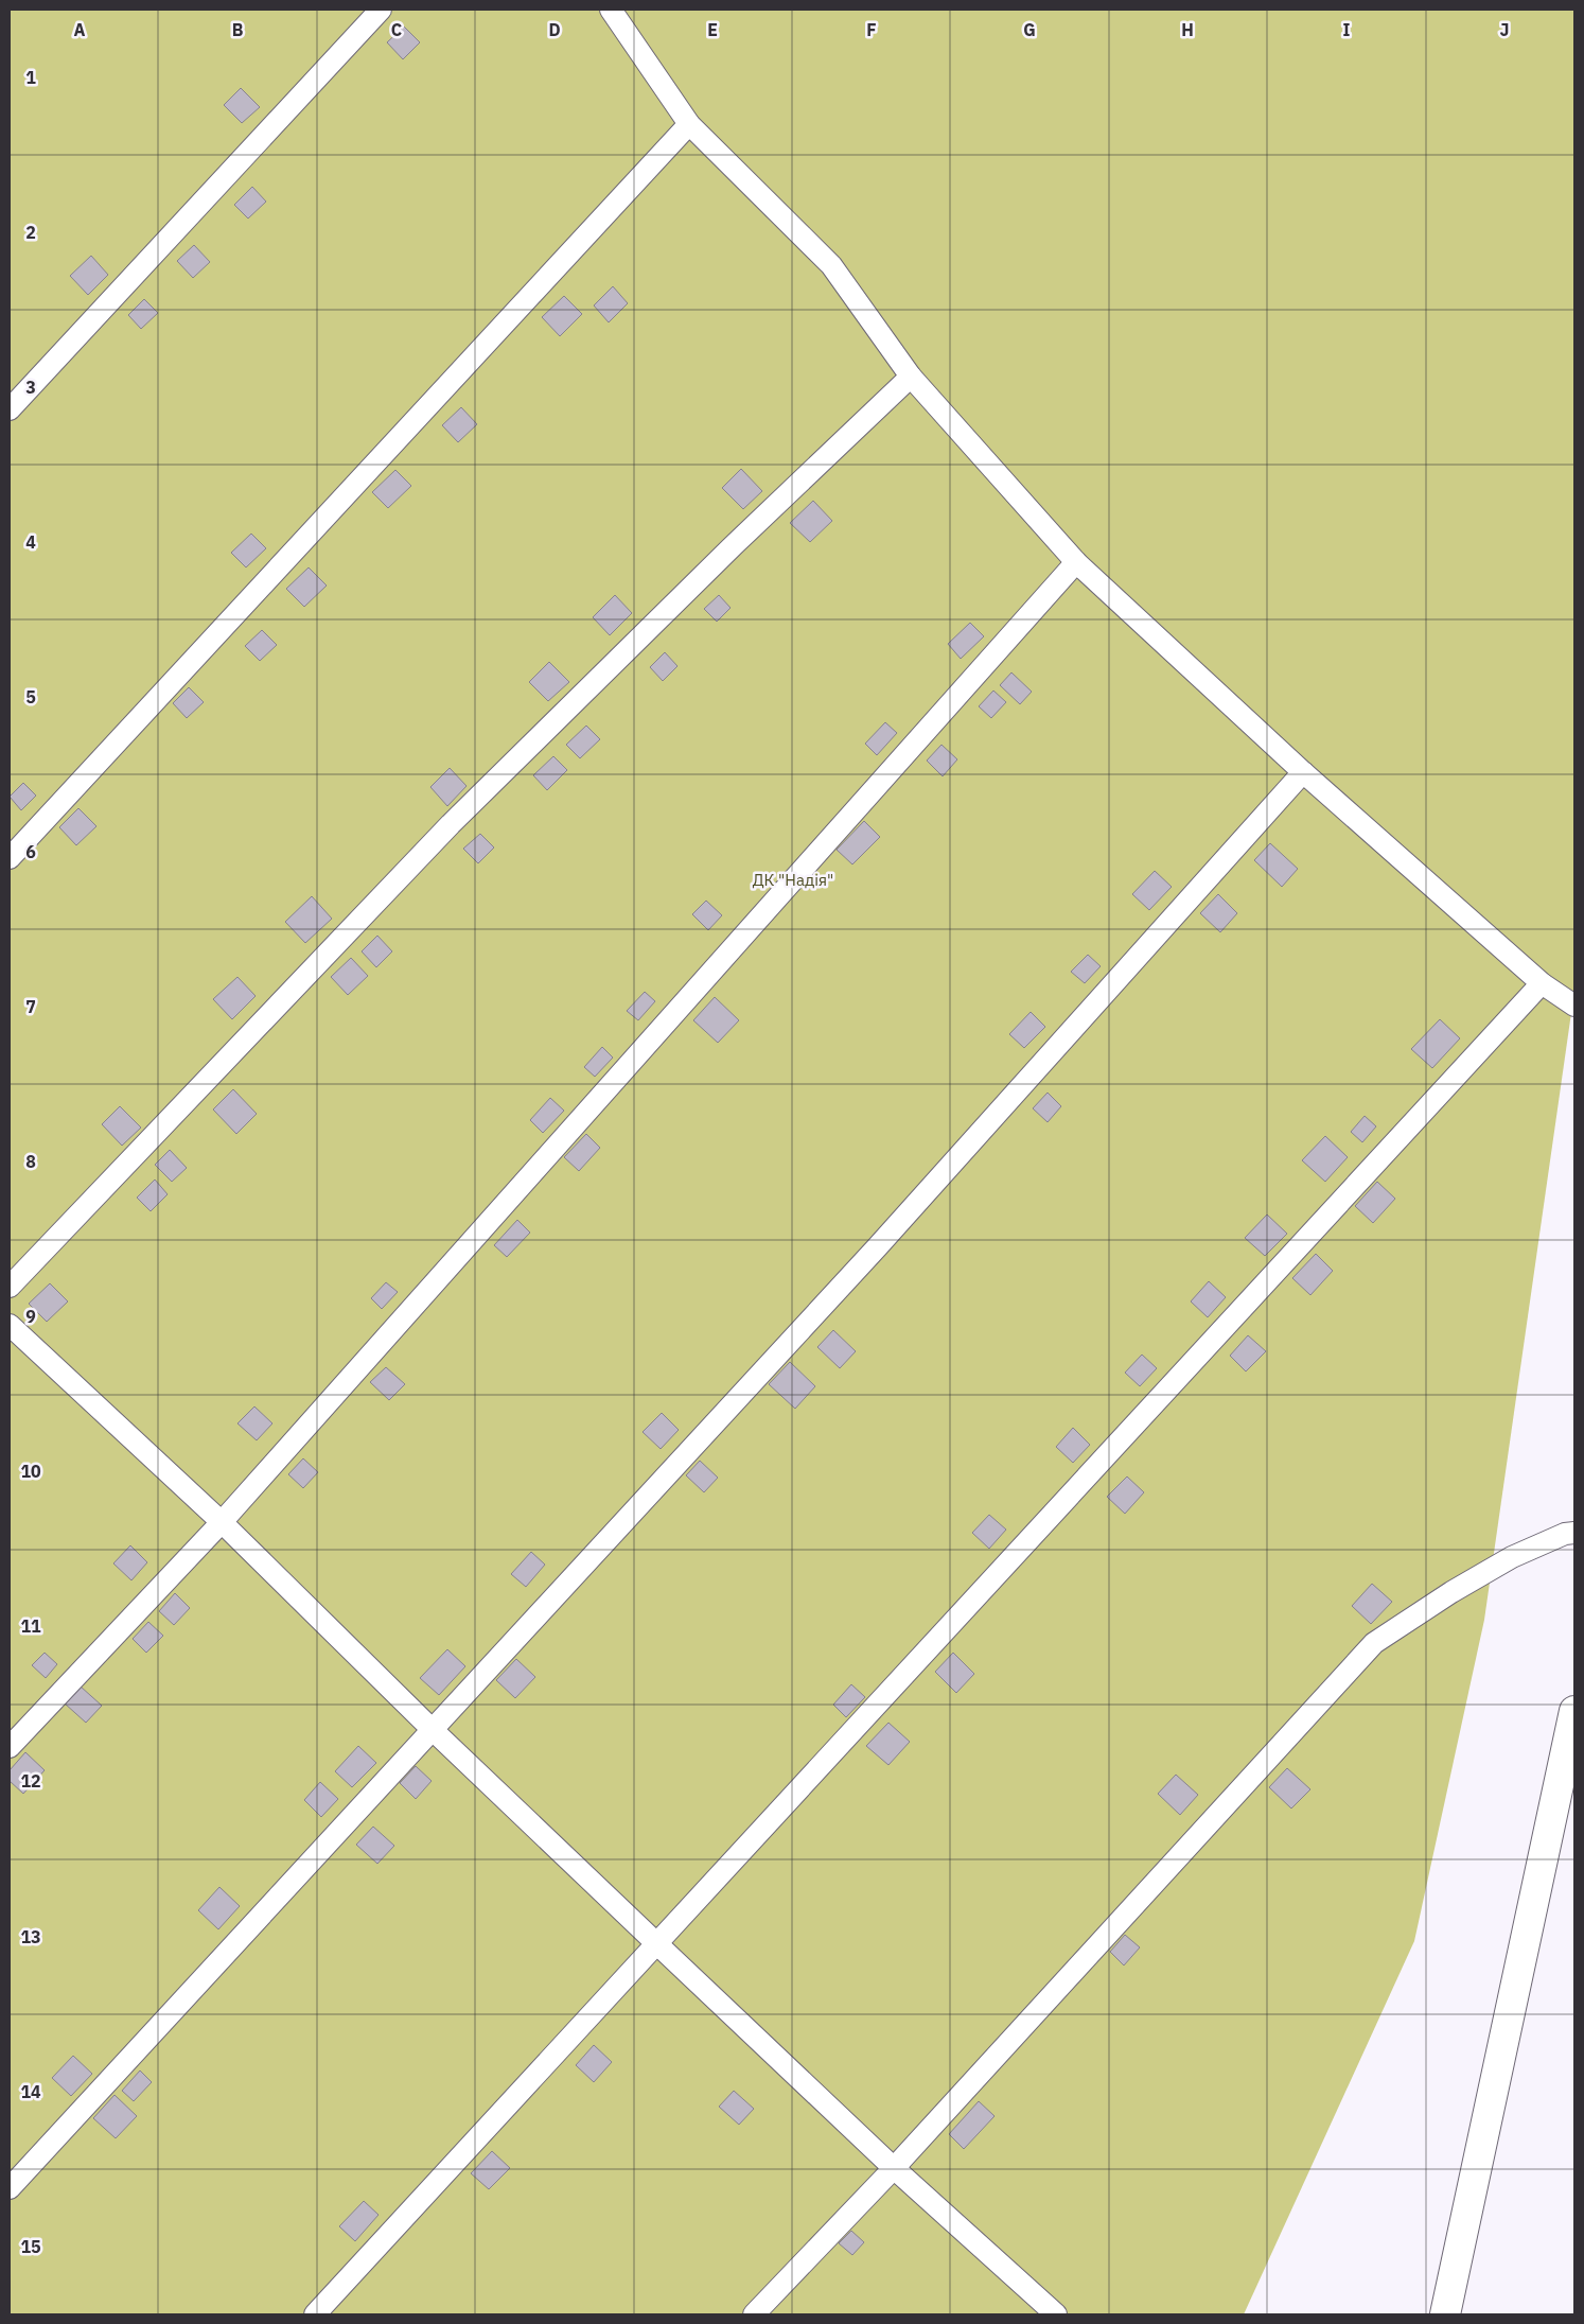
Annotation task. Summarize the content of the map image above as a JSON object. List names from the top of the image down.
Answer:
{
  "parks": ["ДК \"Надія\""],
  "grid": {
    "columns": [
      "A",
      "B",
      "C",
      "D",
      "E",
      "F",
      "G",
      "H",
      "I",
      "J"
    ],
    "rows": [
      "1",
      "2",
      "3",
      "4",
      "5",
      "6",
      "7",
      "8",
      "9",
      "10",
      "11",
      "12",
      "13",
      "14",
      "15"
    ]
  }
}
